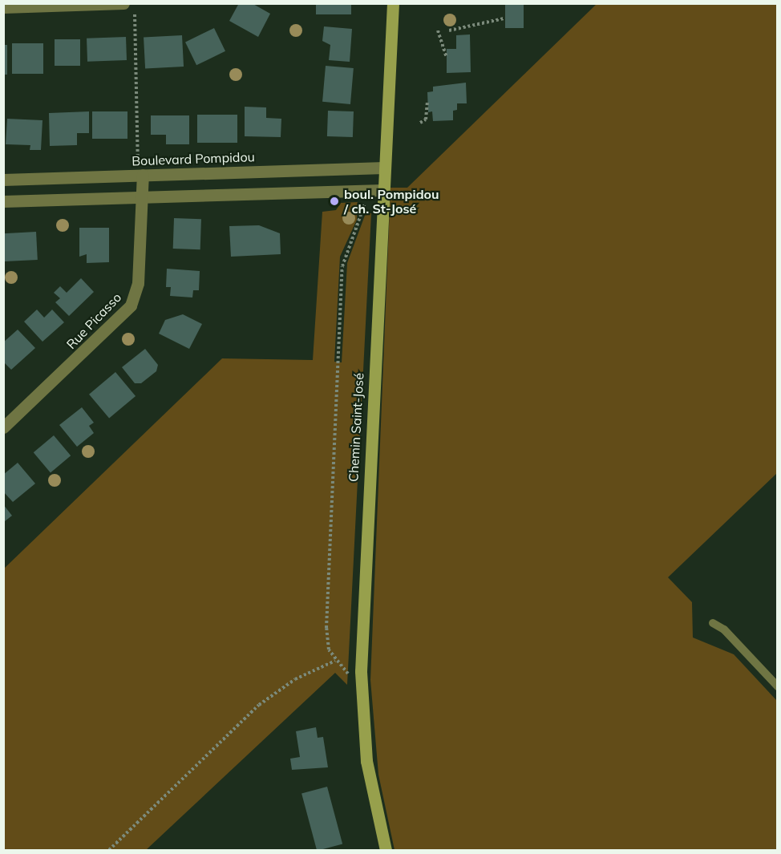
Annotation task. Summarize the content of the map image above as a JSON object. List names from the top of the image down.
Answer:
{
  "streets": {
    "street": ["Boulevard Pompidou", "Rue Picasso", "Chemin Saint-José"]
  },
  "crossings": [
    ["Boulevard Pompidou", "Rue Picasso"],
    ["Boulevard Pompidou", "Chemin Saint-José"]
  ],
  "places": ["boul. Pompidou / ch. St-José"]
}
